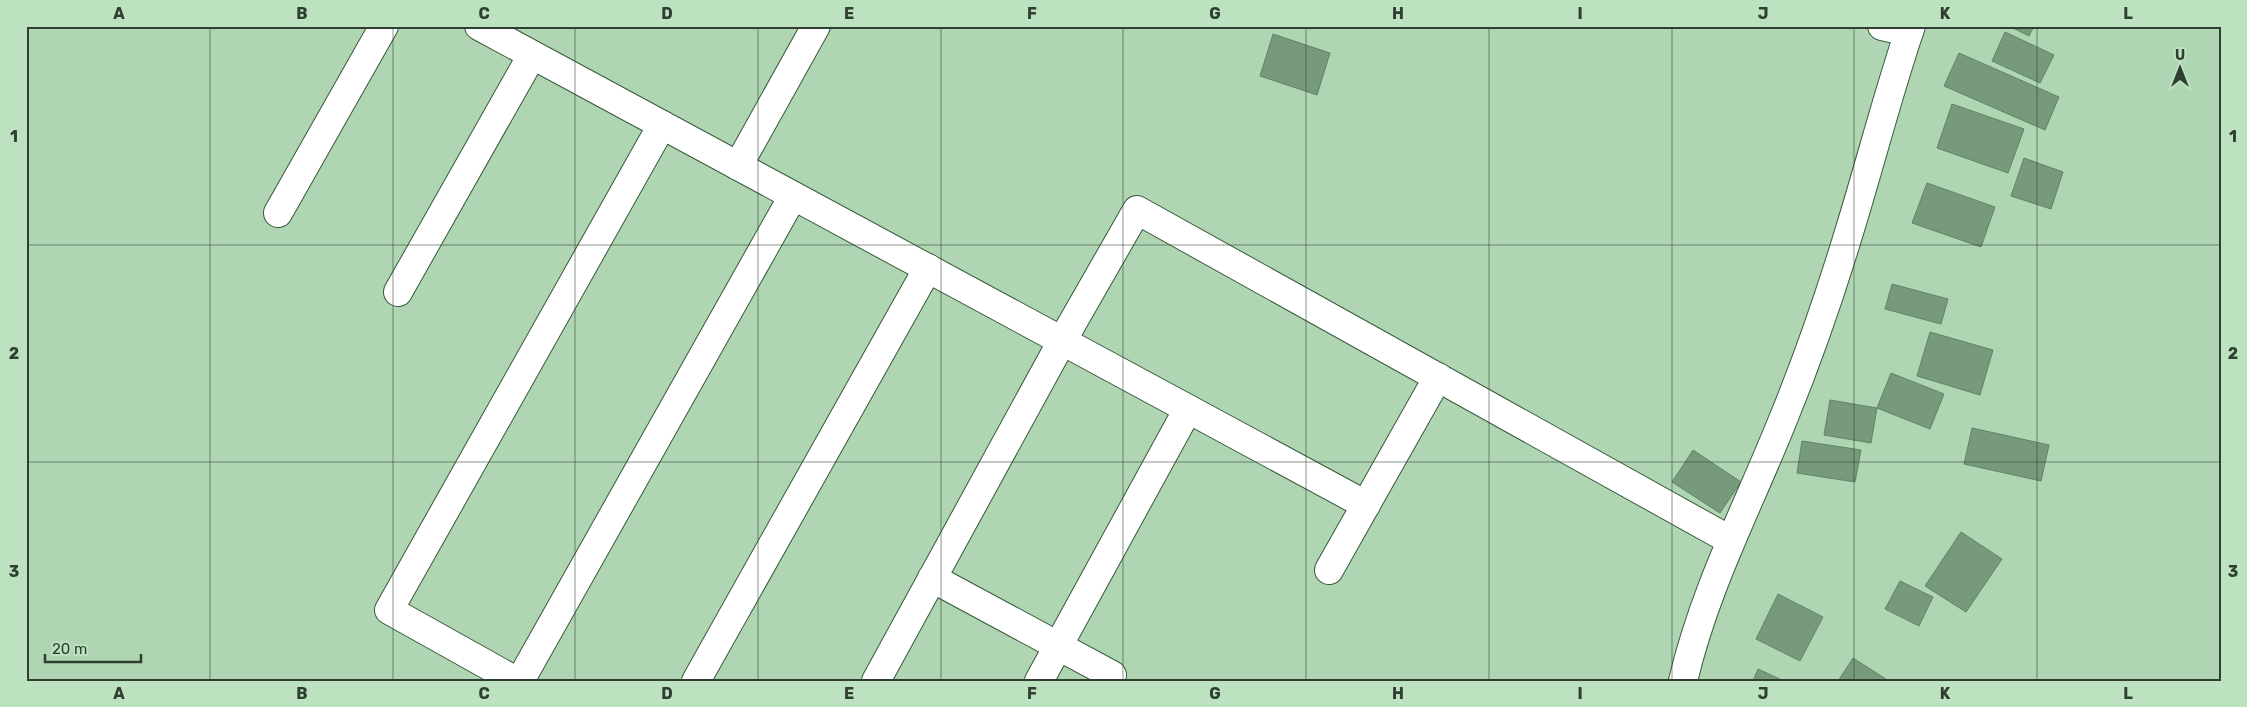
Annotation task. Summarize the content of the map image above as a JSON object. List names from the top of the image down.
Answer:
{
  "scale_bar": "20 m",
  "north": "top",
  "grid": {
    "columns": [
      "A",
      "B",
      "C",
      "D",
      "E",
      "F",
      "G",
      "H",
      "I",
      "J",
      "K",
      "L"
    ],
    "rows": ["1", "2", "3"]
  }
}
